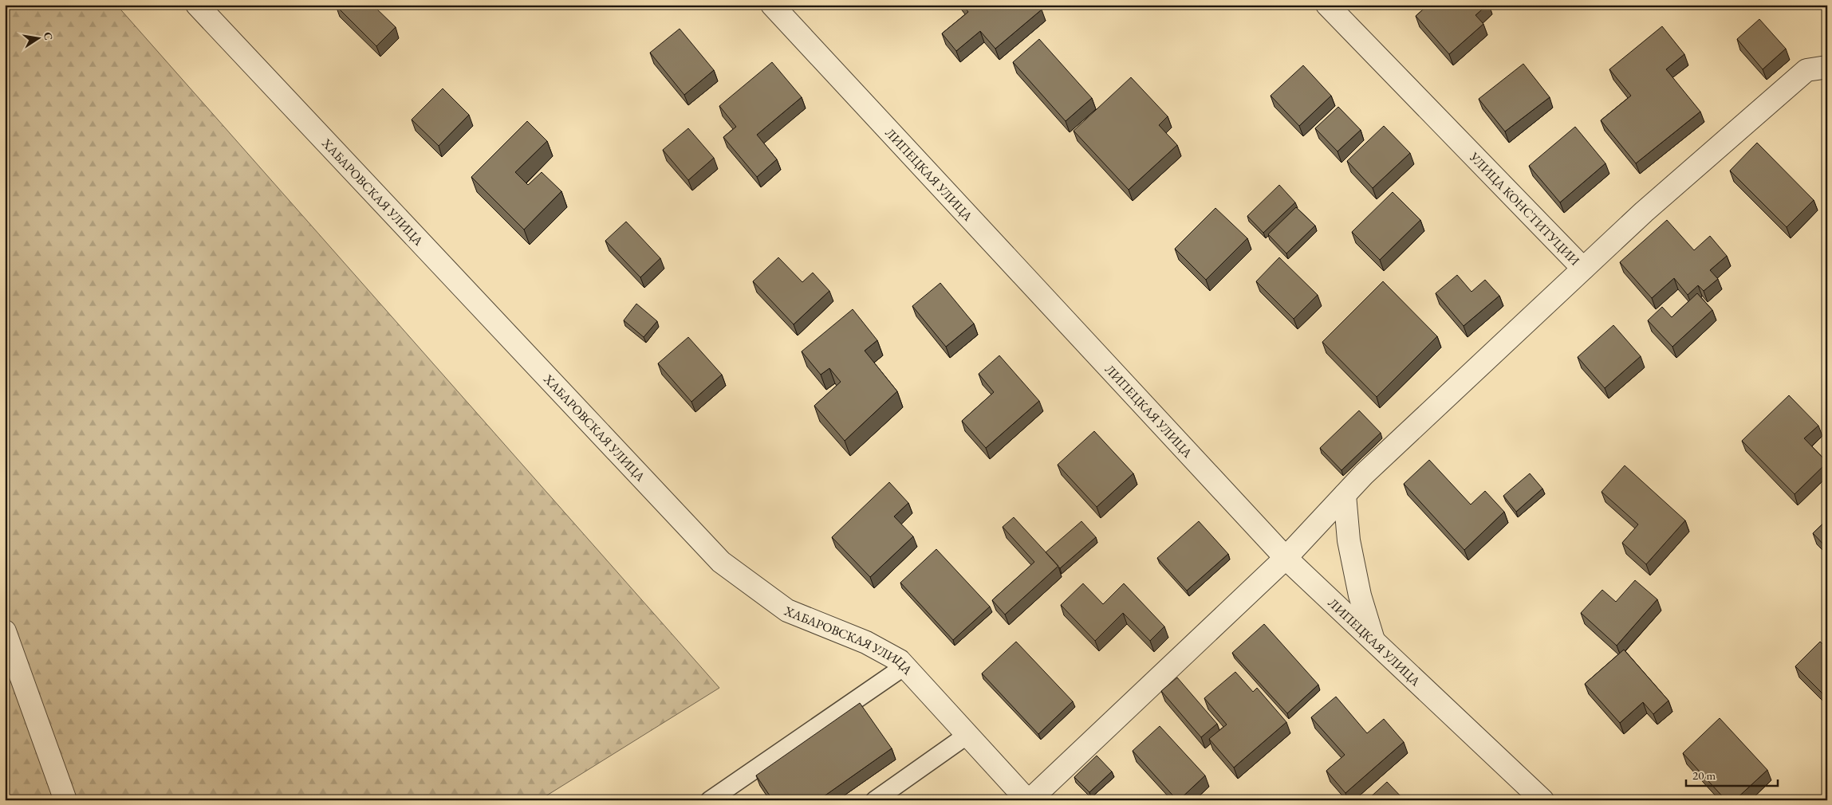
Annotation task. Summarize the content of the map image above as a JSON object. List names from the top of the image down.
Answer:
{
  "streets": {
    "street": ["ЛИПЕЦКАЯ УЛИЦА", "ХАБАРОВСКАЯ УЛИЦА", "УЛИЦА КОНСТИТУЦИИ"]
  },
  "scale_bar": "20 m",
  "north": "right"
}
